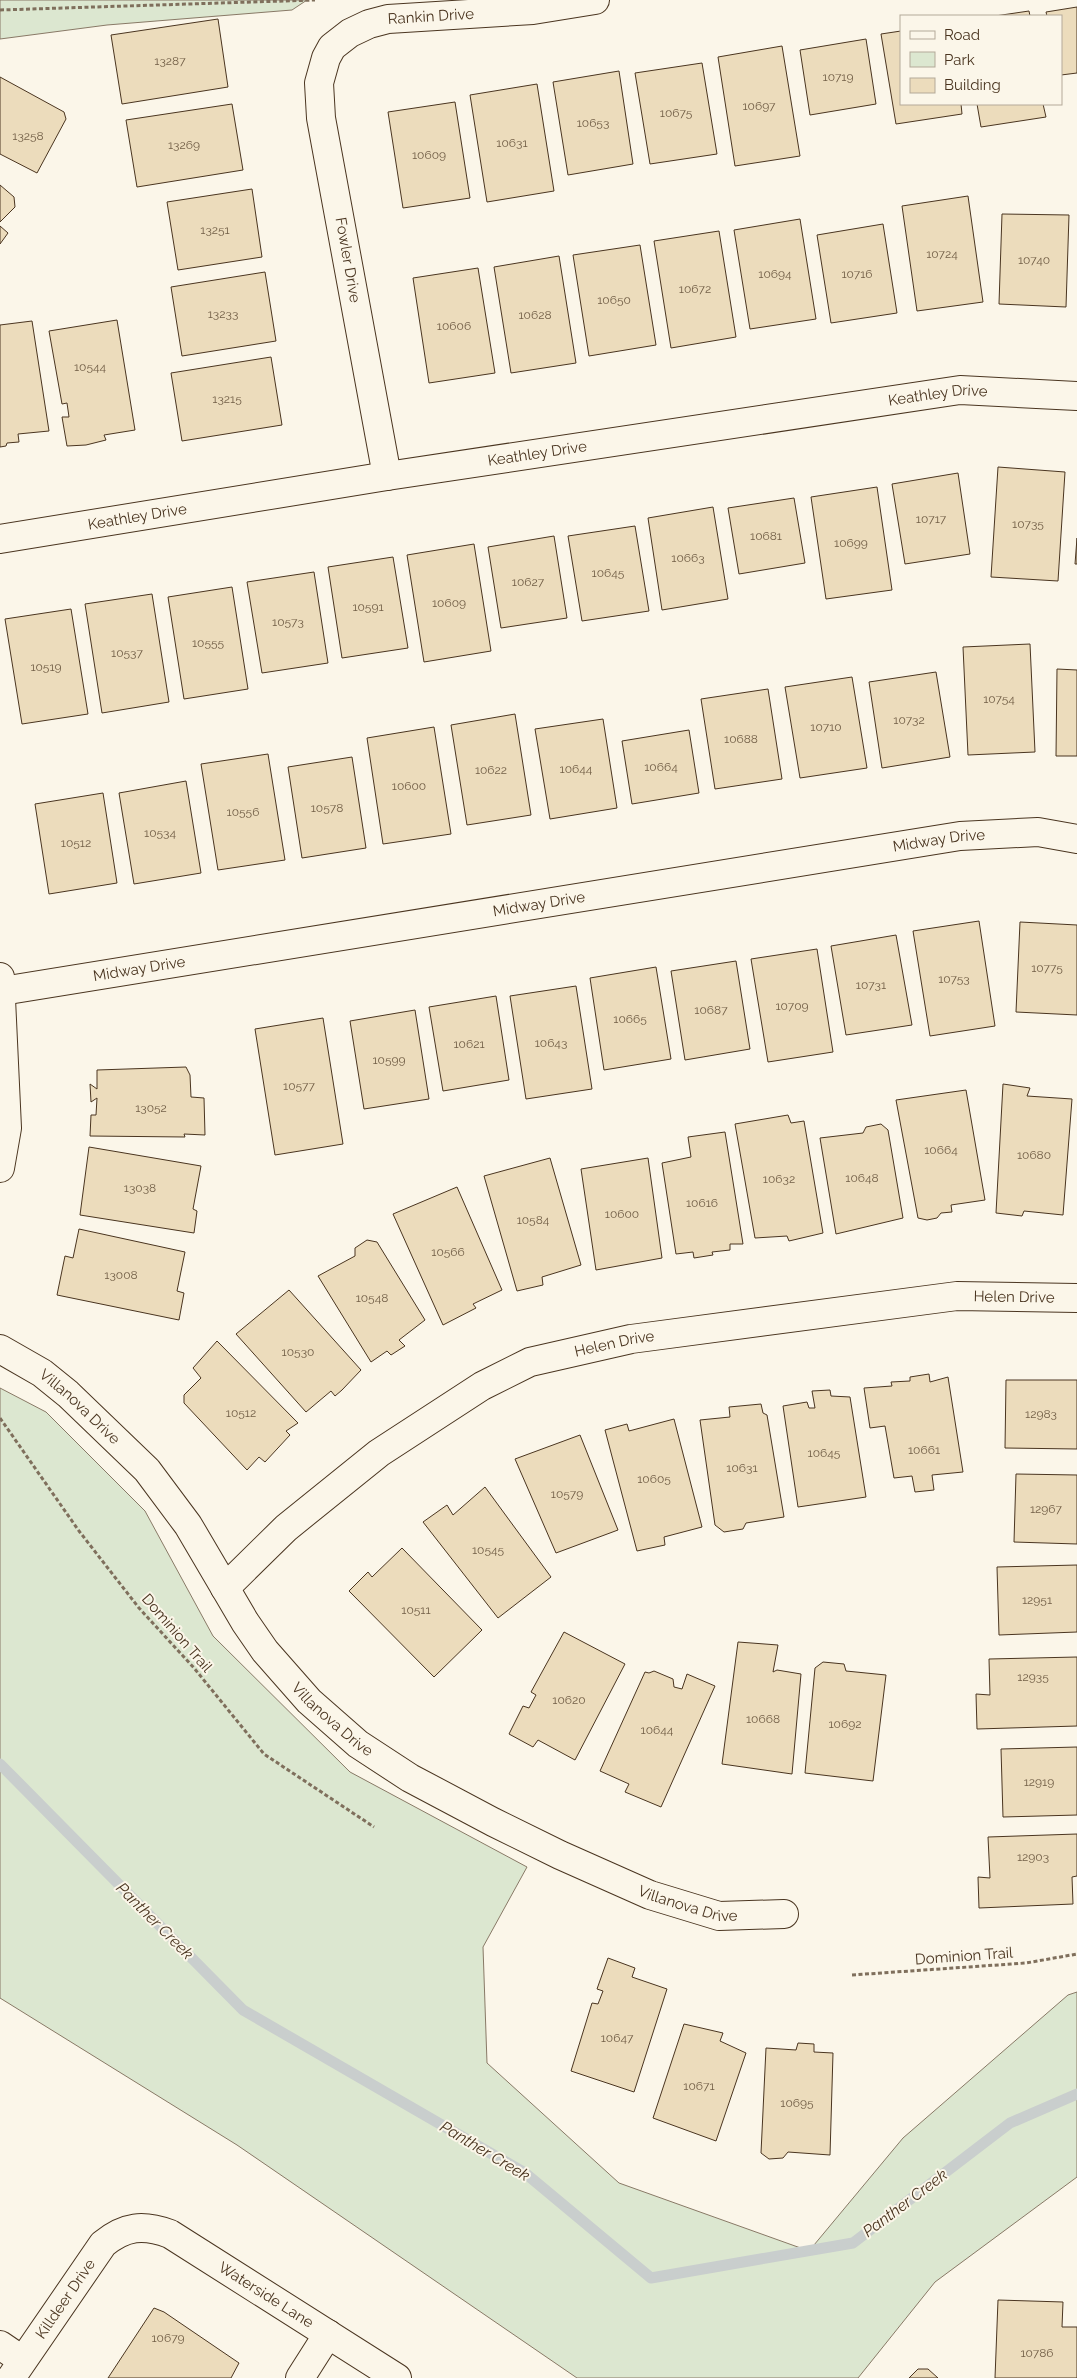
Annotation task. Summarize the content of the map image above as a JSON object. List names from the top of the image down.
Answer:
{
  "streets": {
    "street": [
      "Rankin Drive",
      "Fowler Drive",
      "Keathley Drive",
      "Midway Drive",
      "Helen Drive",
      "Villanova Drive",
      "Waterside Lane",
      "Killdeer Drive"
    ],
    "path": ["Dominion Trail"]
  },
  "crossings": [
    ["Rankin Drive", "Fowler Drive"],
    ["Fowler Drive", "Keathley Drive"],
    ["Helen Drive", "Villanova Drive"],
    ["Waterside Lane", "Killdeer Drive"]
  ],
  "water": ["Panther Creek"],
  "house_numbers": [
    "13287",
    "10719",
    "10697",
    "10675",
    "10653",
    "13258",
    "10631",
    "13269",
    "10609",
    "13251",
    "10724",
    "10740",
    "10694",
    "10716",
    "10672",
    "10650",
    "13233",
    "10628",
    "10606",
    "10544",
    "13215",
    "10717",
    "10735",
    "10681",
    "10699",
    "10663",
    "10645",
    "10627",
    "10609",
    "10591",
    "10573",
    "10555",
    "10537",
    "10519",
    "10754",
    "10732",
    "10710",
    "10688",
    "10664",
    "10644",
    "10622",
    "10600",
    "10578",
    "10556",
    "10534",
    "10512",
    "10775",
    "10753",
    "10731",
    "10709",
    "10687",
    "10665",
    "10643",
    "10621",
    "10599",
    "10577",
    "13052",
    "10664",
    "10680",
    "10648",
    "10632",
    "13038",
    "10616",
    "10600",
    "10584",
    "10566",
    "13008",
    "10548",
    "10530",
    "10512",
    "12983",
    "10661",
    "10645",
    "10631",
    "10605",
    "10579",
    "12967",
    "10545",
    "12951",
    "10511",
    "12935",
    "10620",
    "10668",
    "10692",
    "10644",
    "12919",
    "12903",
    "10647",
    "10671",
    "10695",
    "10679",
    "10786"
  ],
  "legend": ["Road", "Park", "Building"]
}
